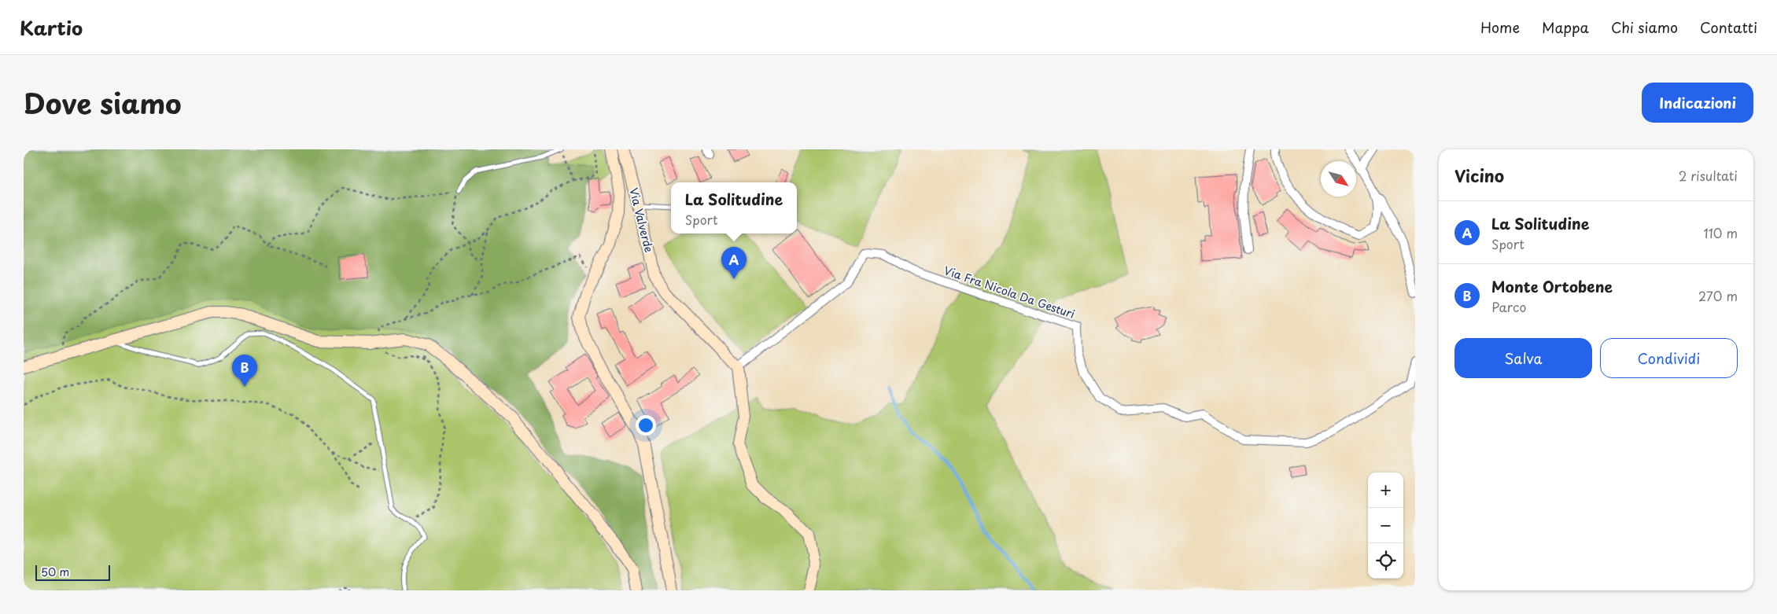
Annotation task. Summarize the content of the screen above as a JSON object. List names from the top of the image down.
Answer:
{
  "streets": {
    "street": ["Via Valverde", "Via Fra Nicola Da Gesturi"]
  },
  "crossings": [
    ["Via Valverde", "Via Fra Nicola Da Gesturi"]
  ],
  "scale_bar": "50 m",
  "north": "bottom right",
  "page": {
    "header": "Kartio",
    "nav": [
      "Home",
      "Mappa",
      "Chi siamo",
      "Contatti"
    ],
    "title": "Dove siamo",
    "buttons": [
      "Indicazioni",
      ["Salva", "Condividi"]
    ],
    "heading": ["Vicino", "2 risultati"],
    "popup": ["La Solitudine", "Sport"],
    "list": [
      {
        "mark": "A",
        "name": "La Solitudine",
        "note": "Sport",
        "value": "110 m"
      },
      {
        "mark": "B",
        "name": "Monte Ortobene",
        "note": "Parco",
        "value": "270 m"
      }
    ],
    "pins": ["A", "B"],
    "map_buttons": ["+", "−"],
    "scale": "50 m"
  }
}
